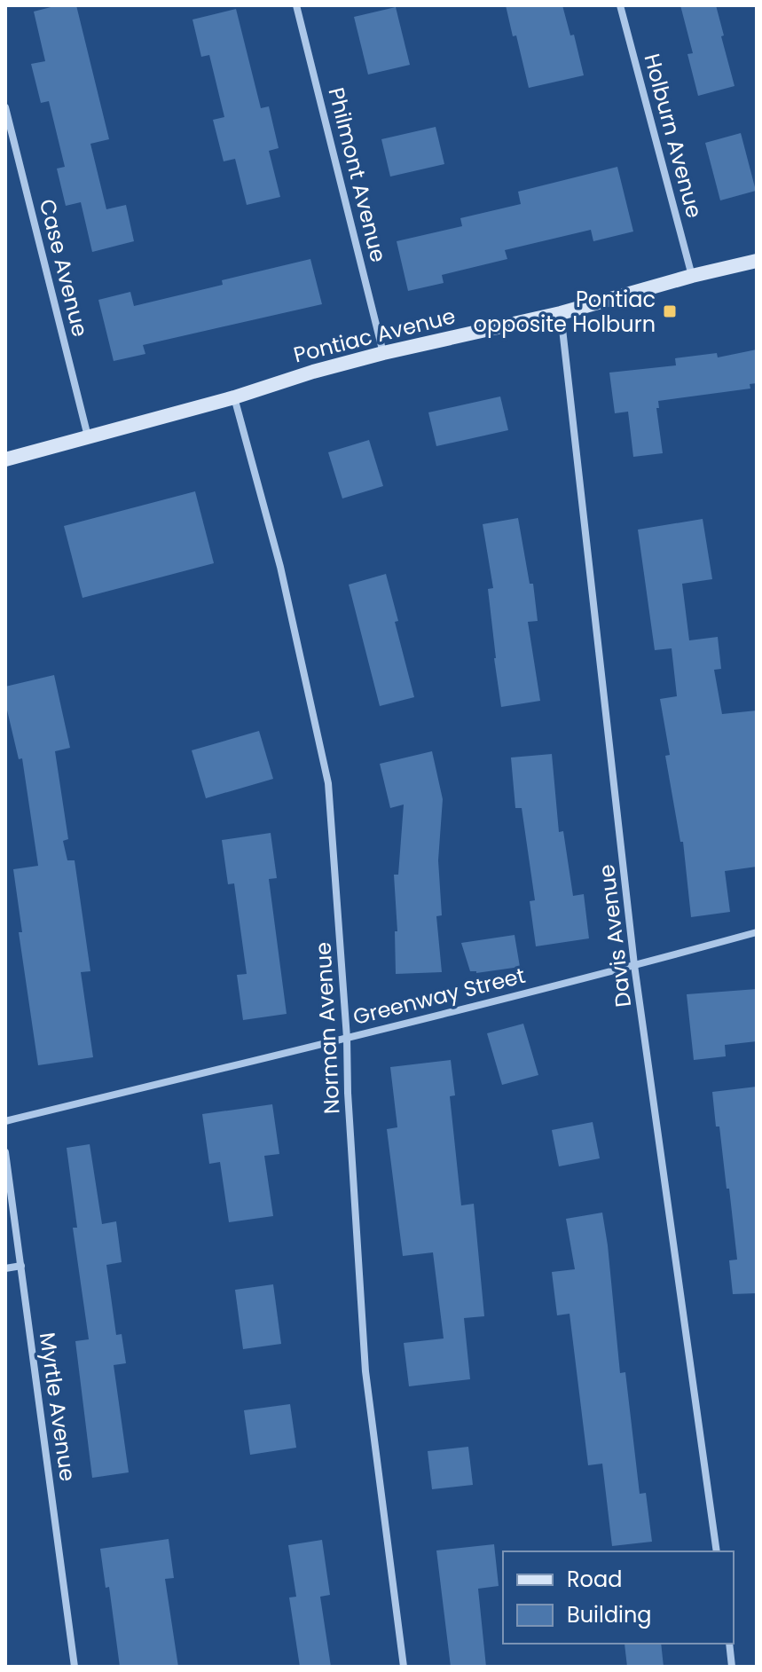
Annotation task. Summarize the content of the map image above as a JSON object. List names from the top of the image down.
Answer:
{
  "streets": {
    "main road": ["Pontiac Avenue"],
    "street": [
      "Holburn Avenue",
      "Philmont Avenue",
      "Case Avenue",
      "Davis Avenue",
      "Greenway Street",
      "Norman Avenue",
      "Myrtle Avenue"
    ]
  },
  "crossings": [
    ["Holburn Avenue", "Pontiac Avenue"],
    ["Philmont Avenue", "Pontiac Avenue"],
    ["Case Avenue", "Pontiac Avenue"],
    ["Pontiac Avenue", "Davis Avenue"],
    ["Pontiac Avenue", "Norman Avenue"],
    ["Davis Avenue", "Greenway Street"],
    ["Greenway Street", "Norman Avenue"]
  ],
  "places": {
    "transit": ["Pontiac opposite Holburn"]
  },
  "legend": ["Road", "Building"]
}
